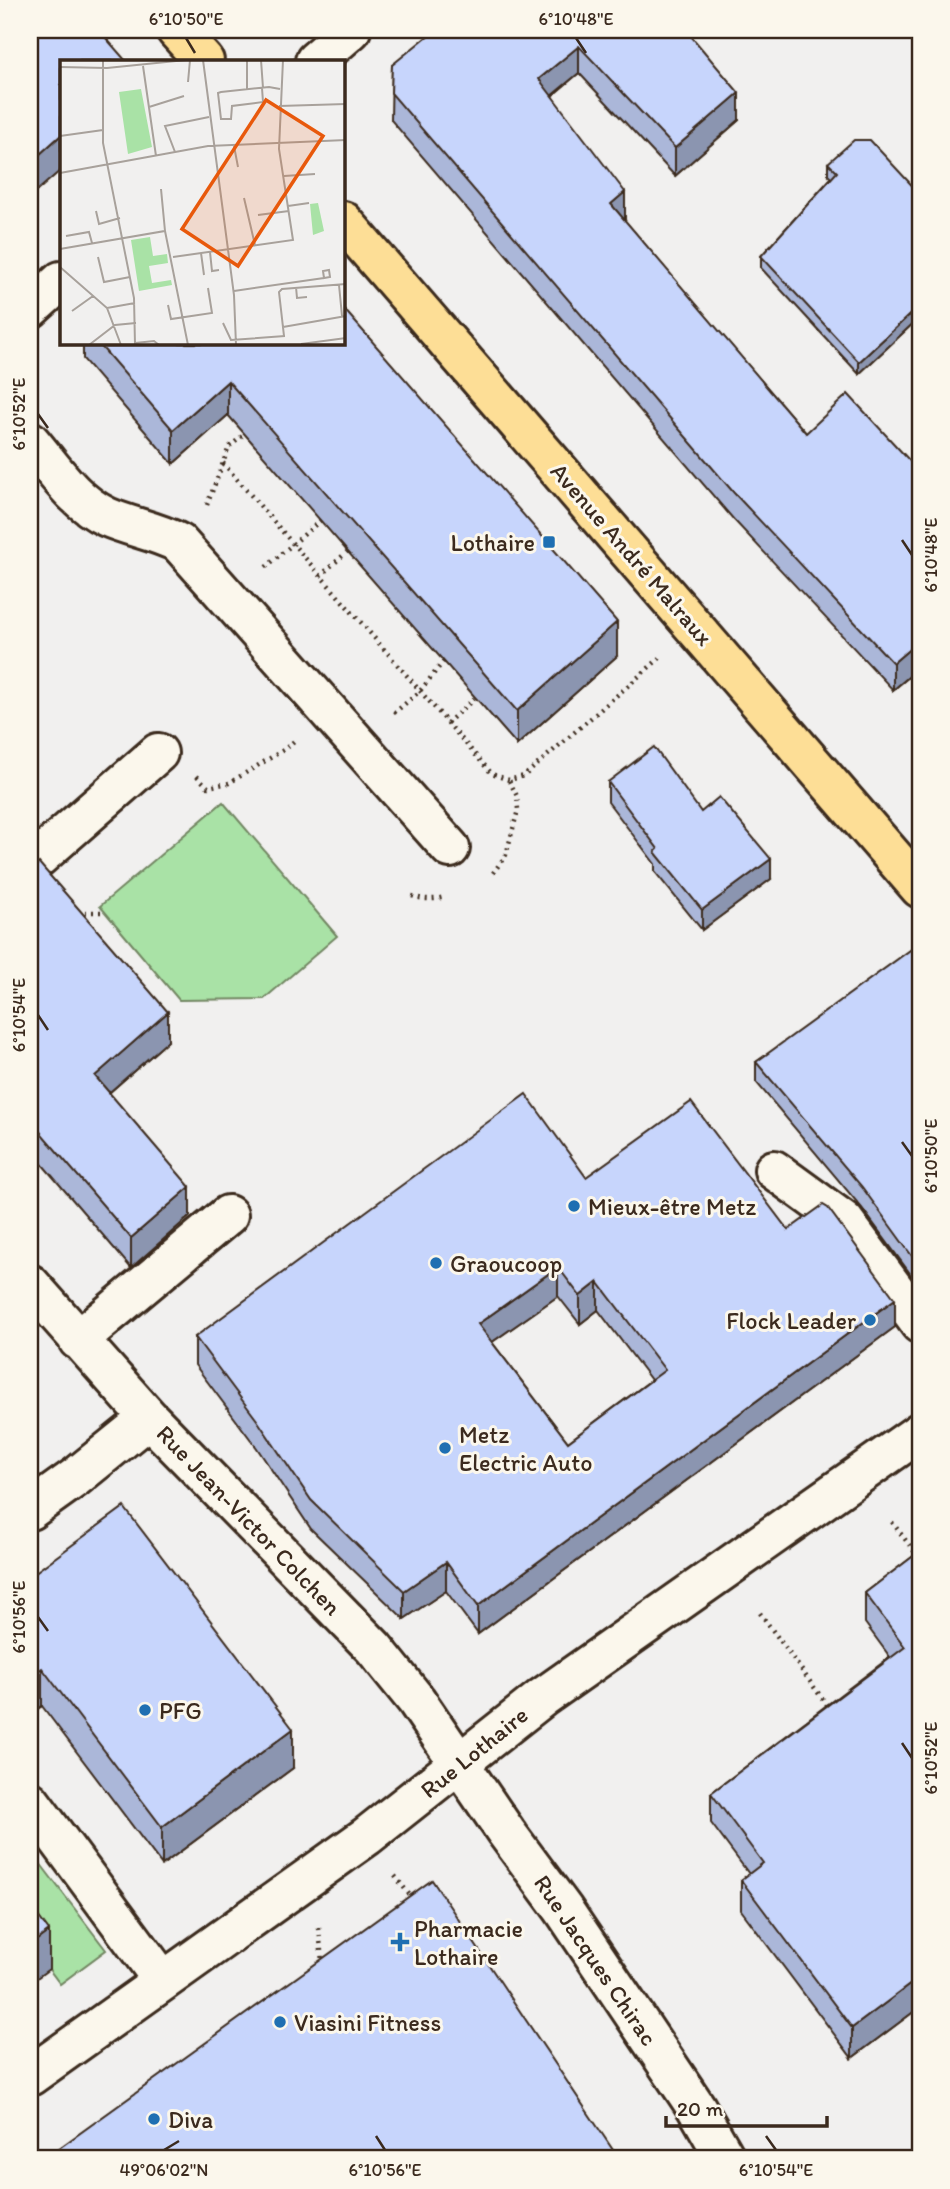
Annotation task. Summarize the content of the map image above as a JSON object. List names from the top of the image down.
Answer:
{
  "streets": {
    "main road": ["Avenue André Malraux"],
    "street": ["Rue Jean-Victor Colchen", "Rue Lothaire", "Rue Jacques Chirac"]
  },
  "crossings": [
    ["Rue Jean-Victor Colchen", "Rue Lothaire"],
    ["Rue Jean-Victor Colchen", "Rue Jacques Chirac"],
    ["Rue Lothaire", "Rue Jacques Chirac"]
  ],
  "places": {
    "transit": ["Lothaire"],
    "other": [
      "Mieux-être Metz",
      "Graoucoop",
      "Flock Leader",
      "Metz Electric Auto",
      "PFG",
      "Viasini Fitness",
      "Diva"
    ],
    "health": ["Pharmacie Lothaire"]
  },
  "scale_bar": "20 m",
  "coordinates": [
    "6°10'50\"E",
    "6°10'48\"E",
    "6°10'52\"E",
    "6°10'54\"E",
    "6°10'56\"E",
    "49°06'02\"N"
  ]
}
